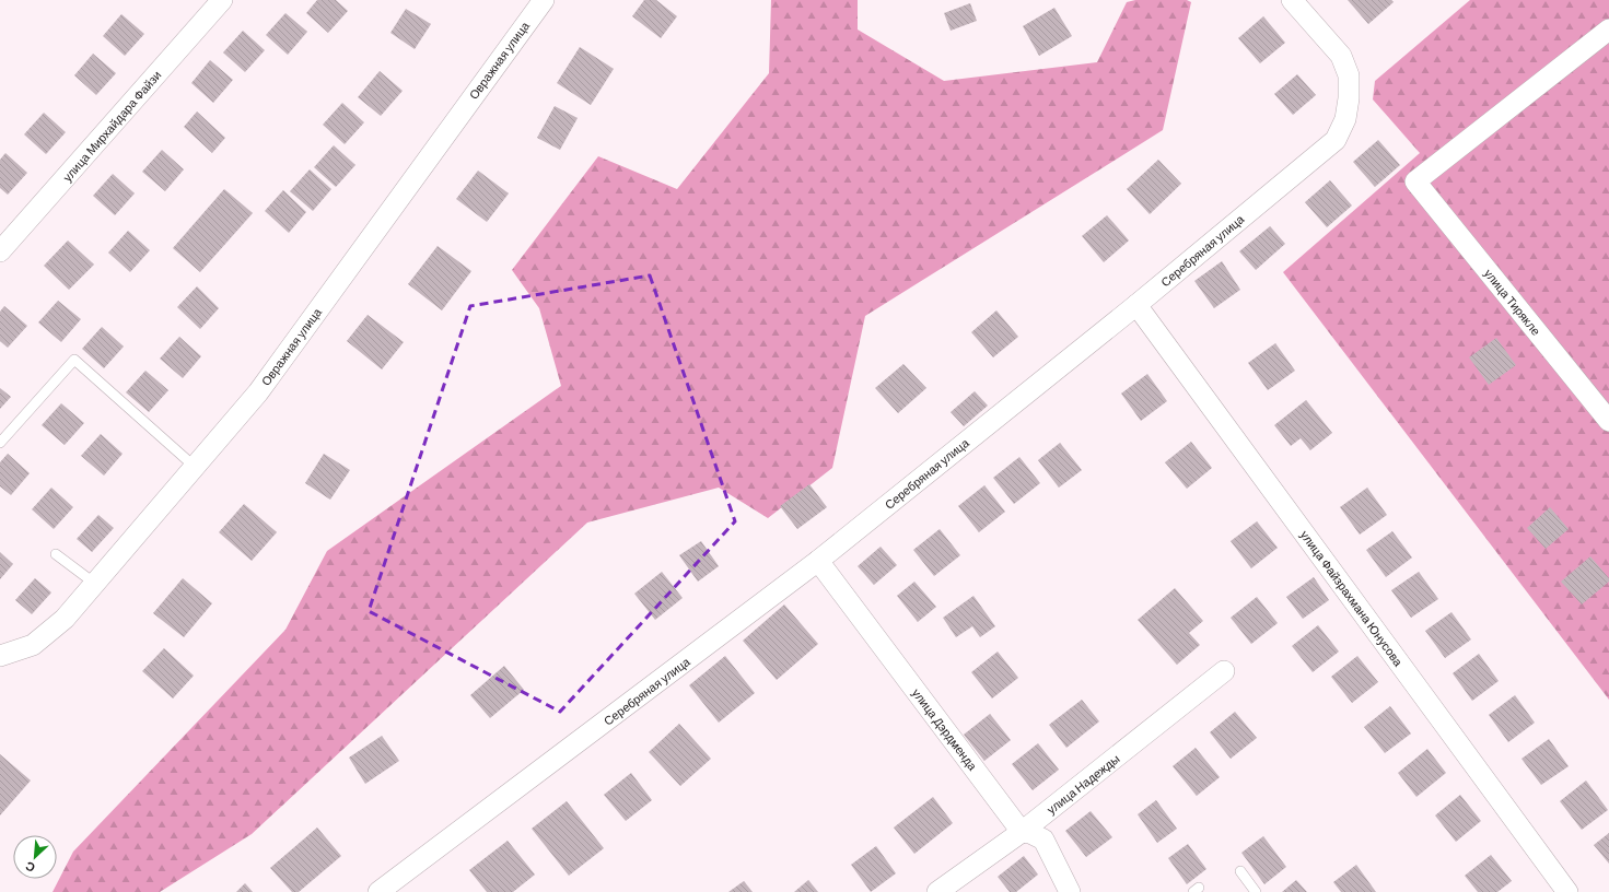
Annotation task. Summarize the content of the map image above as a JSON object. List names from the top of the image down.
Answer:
{
  "streets": {
    "street": [
      "Овражная улица",
      "улица Мирхайдара Файзи",
      "Серебряная улица",
      "улица Тирякле",
      "улица Файзрахмана Юнусова",
      "улица Дэрдменда",
      "улица Надежды"
    ]
  },
  "crossings": [
    ["Серебряная улица", "улица Файзрахмана Юнусова"],
    ["Серебряная улица", "улица Дэрдменда"],
    ["улица Дэрдменда", "улица Надежды"]
  ],
  "north": "bottom left"
}
